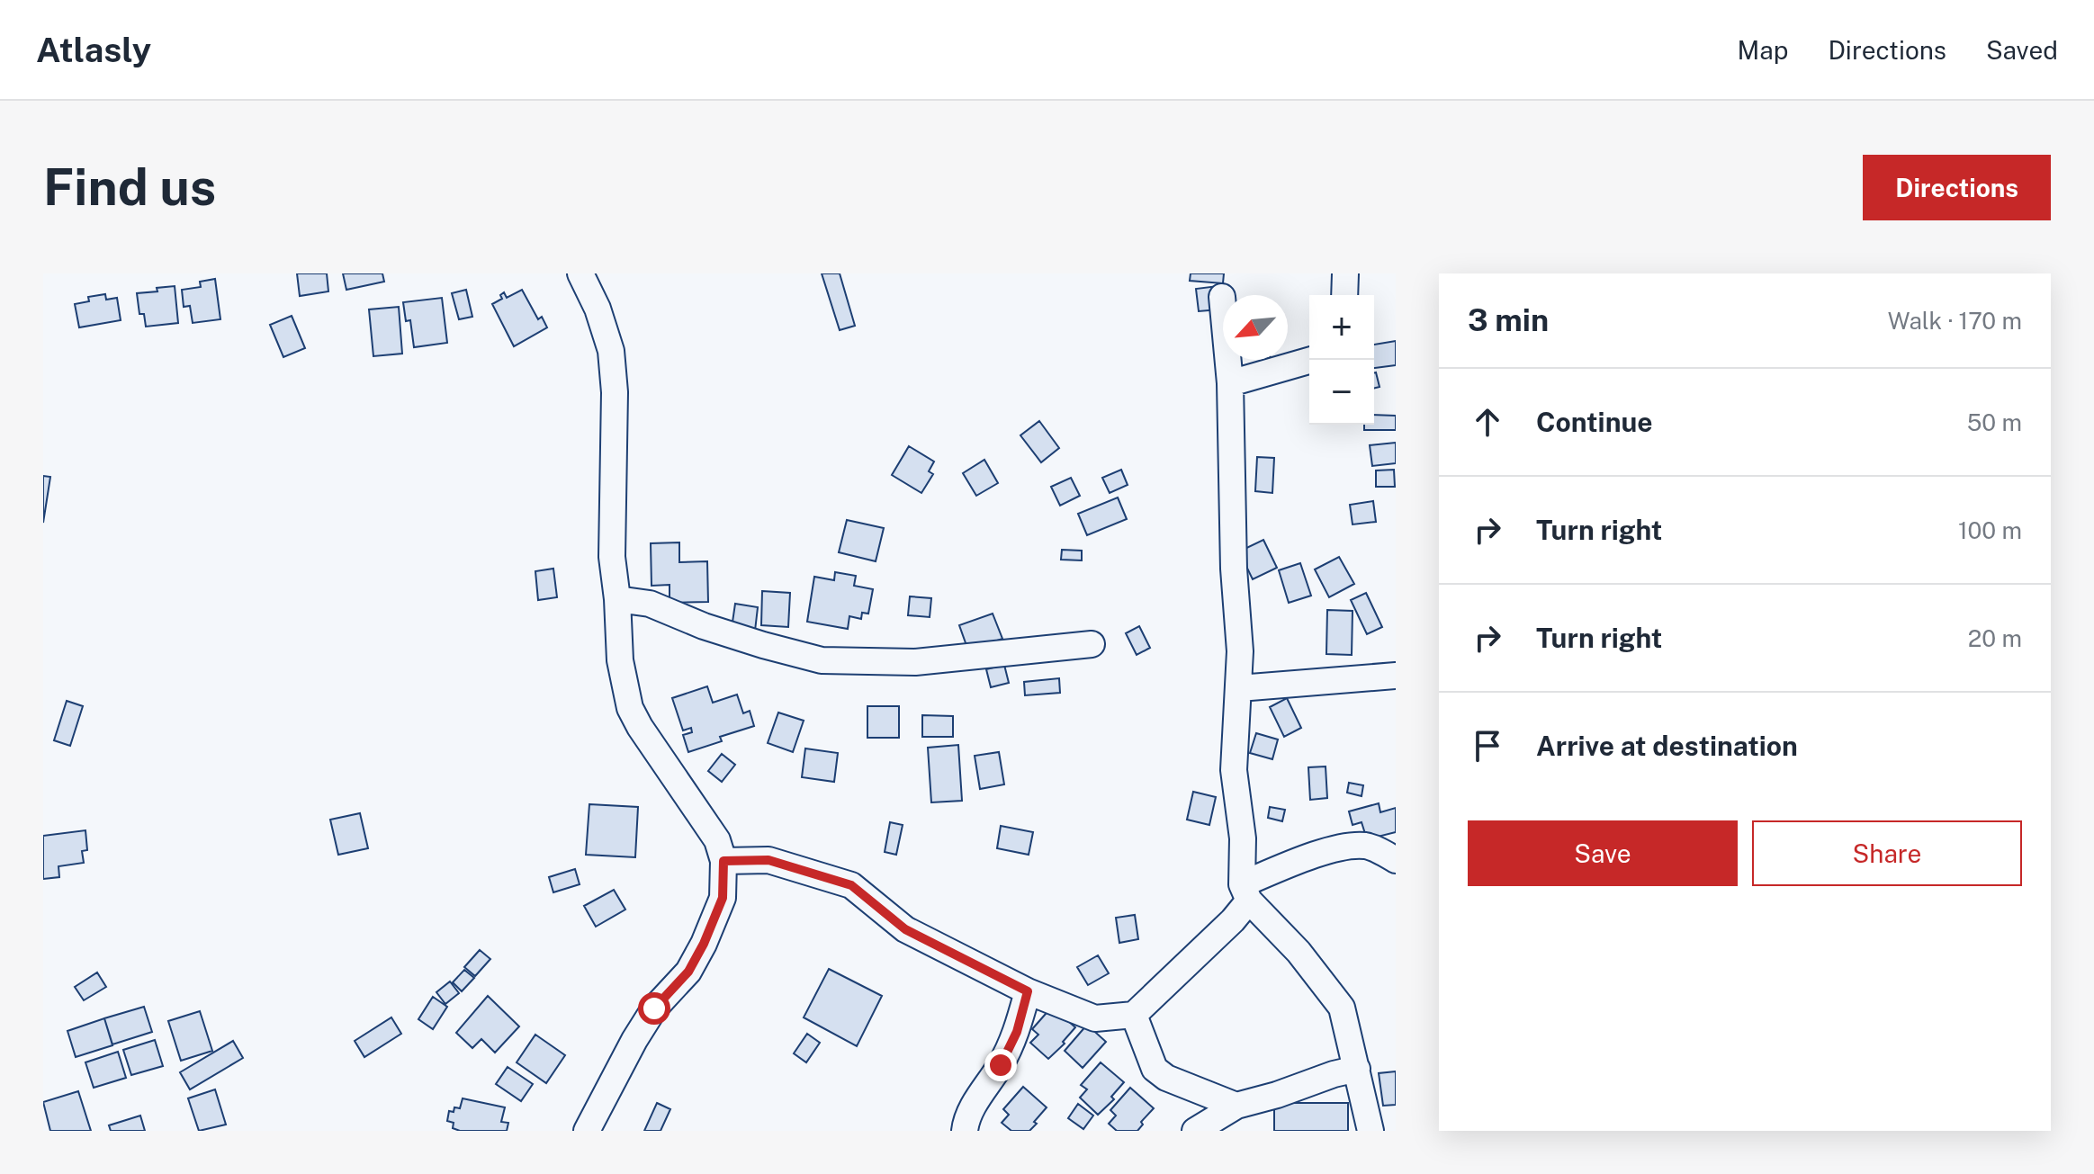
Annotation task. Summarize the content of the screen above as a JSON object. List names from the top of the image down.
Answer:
{
  "north": "bottom left",
  "page": {
    "header": "Atlasly",
    "nav": ["Map", "Directions", "Saved"],
    "buttons": [
      "Directions",
      ["Save", "Share"]
    ],
    "title": "Find us",
    "heading": ["3 min", "Walk · 170 m"],
    "map_buttons": ["+", "−"],
    "list": [
      ["Continue", "50 m"],
      ["Turn right", "100 m"],
      ["Turn right", "20 m"],
      "Arrive at destination"
    ]
  }
}
